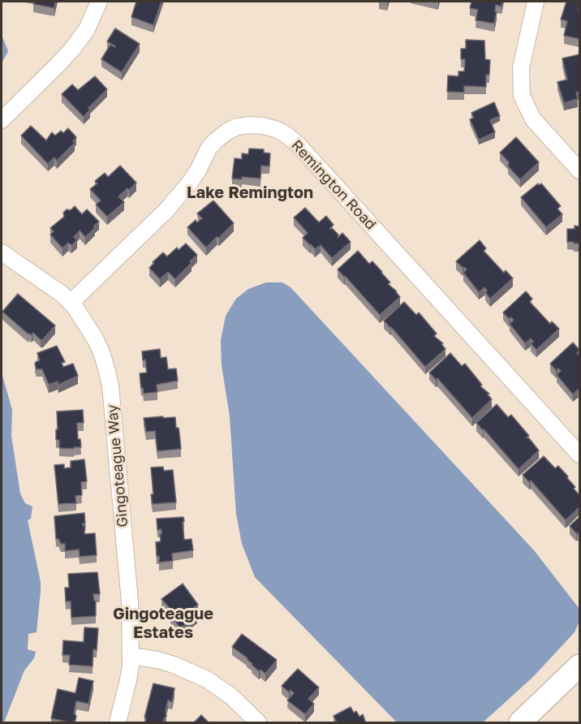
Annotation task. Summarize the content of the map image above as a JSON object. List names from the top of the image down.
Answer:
{
  "streets": {
    "street": ["Remington Road", "Gingoteague Way"]
  },
  "crossings": [
    ["Remington Road", "Gingoteague Way"]
  ],
  "districts": ["Lake Remington", "Gingoteague Estates"]
}
